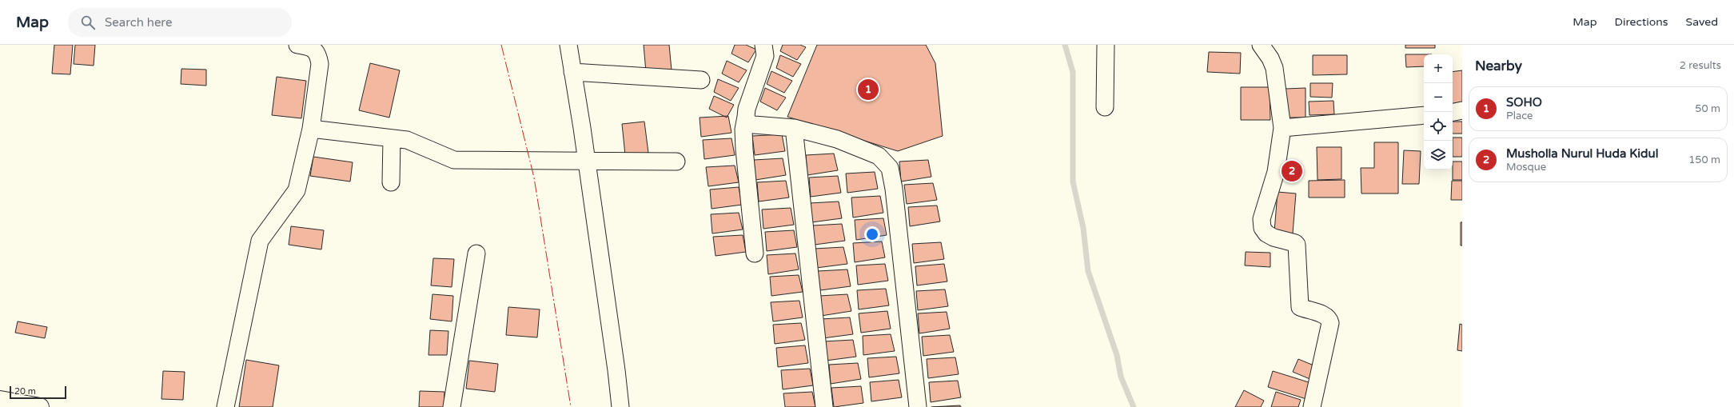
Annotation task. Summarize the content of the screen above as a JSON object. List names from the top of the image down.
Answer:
{
  "scale_bar": "20 m",
  "page": {
    "header": "Map",
    "search": "Search here",
    "nav": ["Map", "Directions", "Saved"],
    "heading": ["Nearby", "2 results"],
    "map_buttons": ["+", "−"],
    "pins": ["1", "2"],
    "list": [
      {
        "mark": "1",
        "name": "SOHO",
        "note": "Place",
        "value": "50 m"
      },
      {
        "mark": "2",
        "name": "Musholla Nurul Huda Kidul",
        "note": "Mosque",
        "value": "150 m"
      }
    ],
    "scale": "20 m"
  }
}
